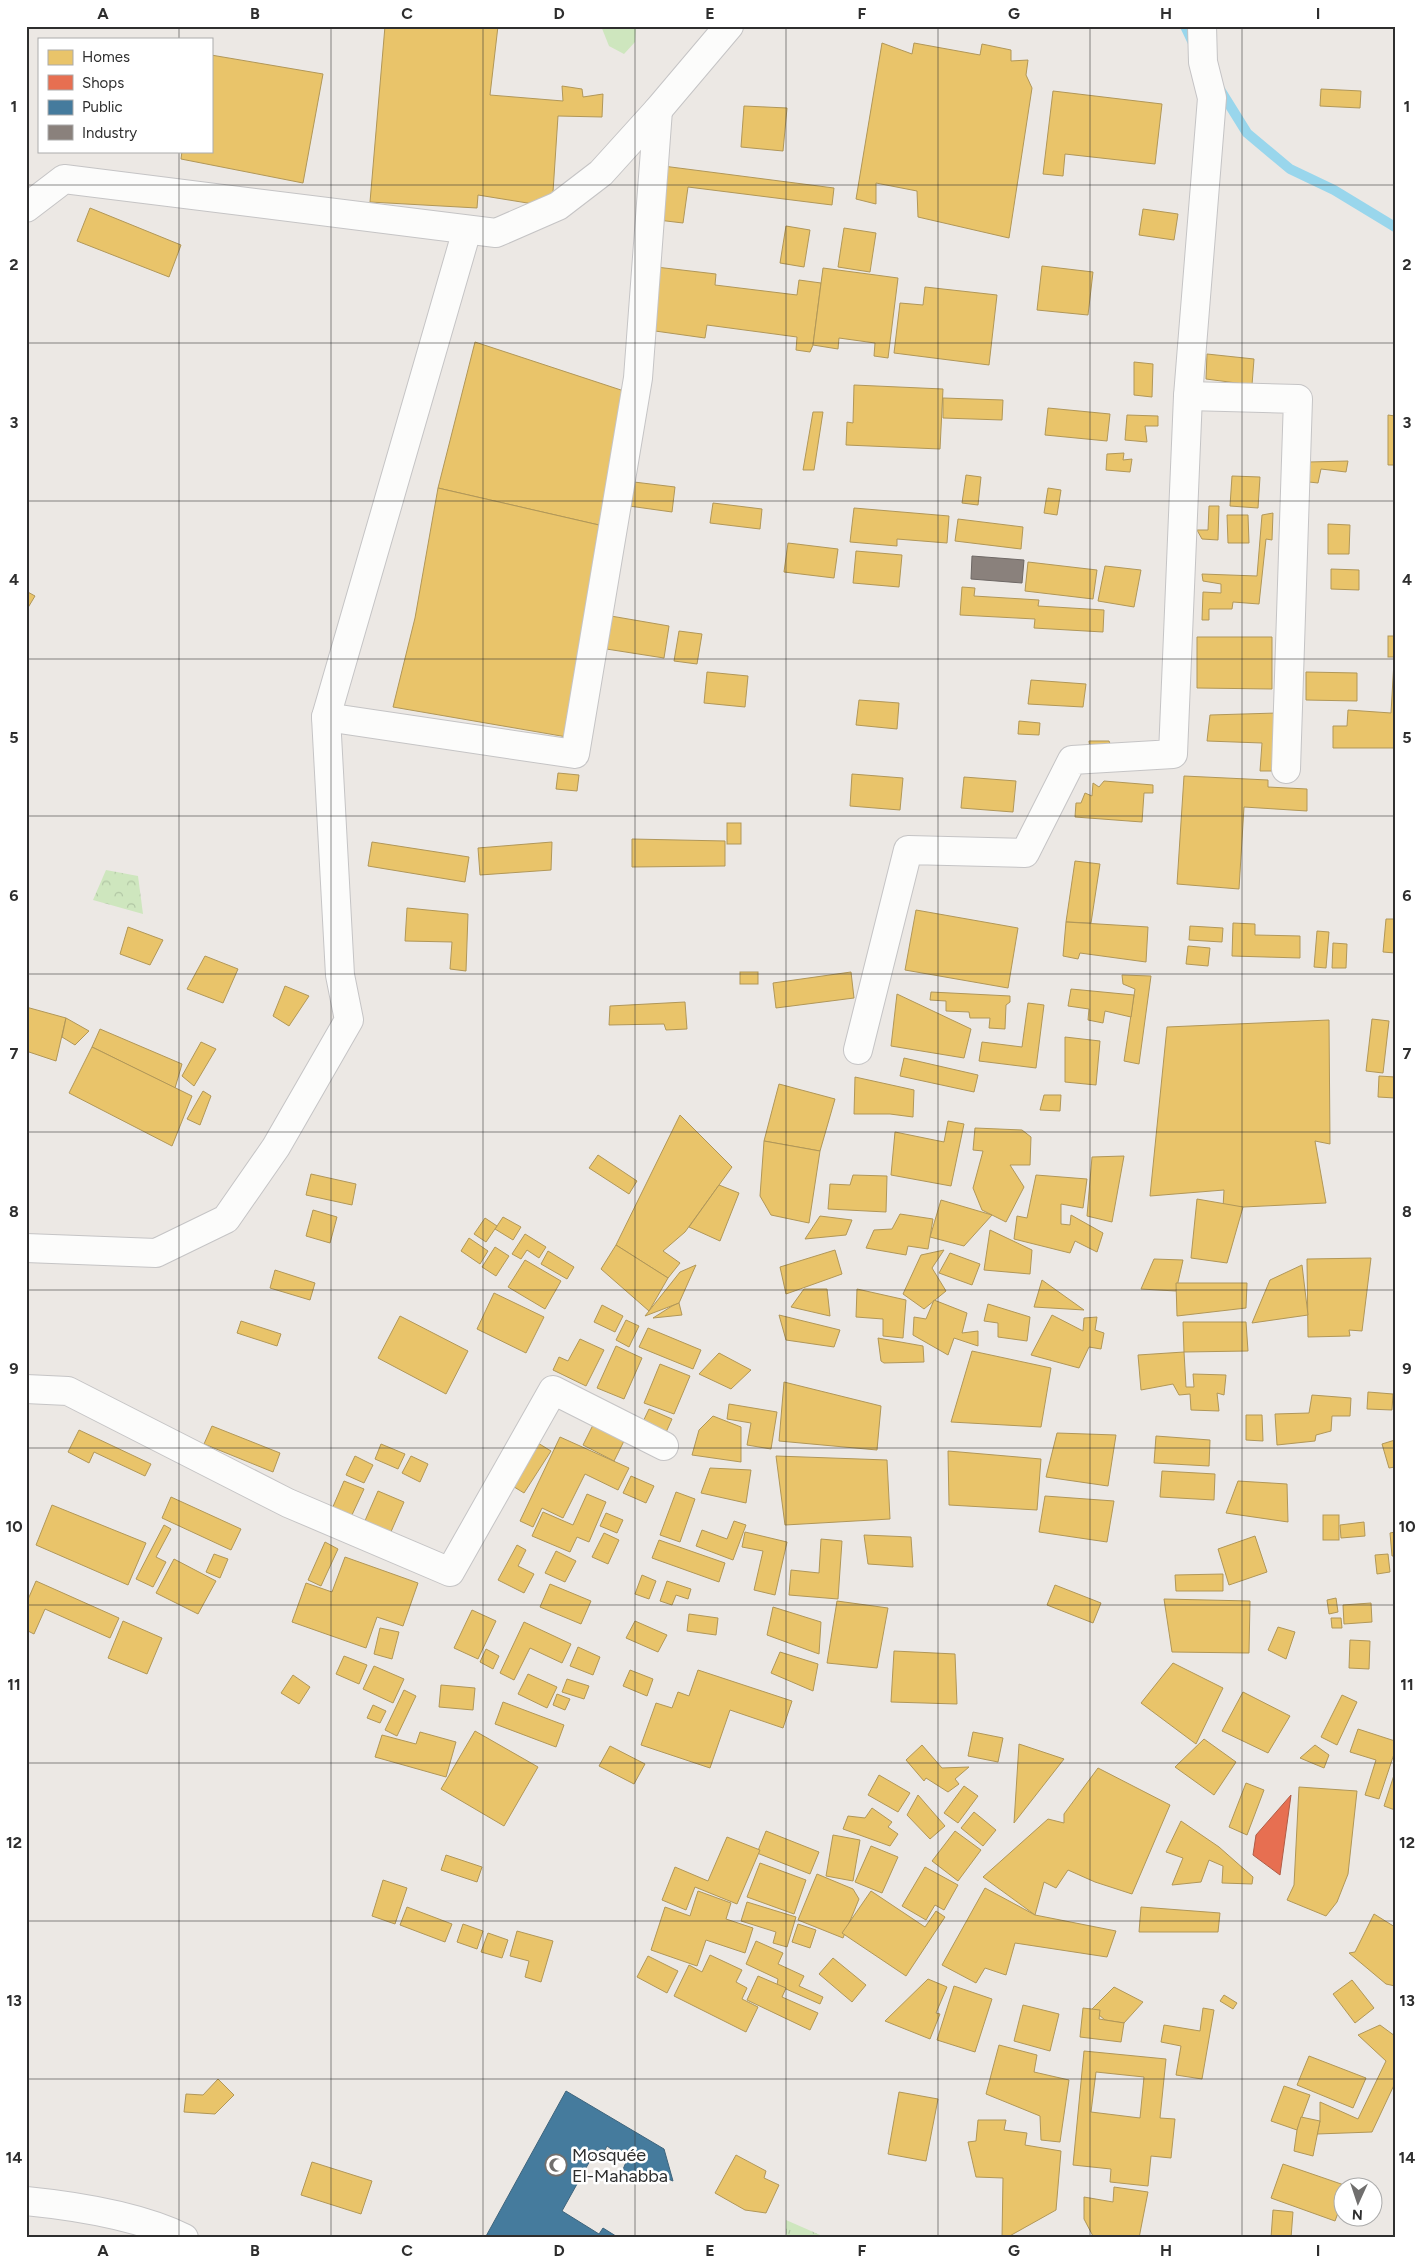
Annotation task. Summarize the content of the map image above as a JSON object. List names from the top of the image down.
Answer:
{
  "places": {
    "mosque": ["Mosquée El-Mahabba"]
  },
  "legend": [
    "Homes",
    "Shops",
    "Public",
    "Industry"
  ],
  "north": "bottom",
  "grid": {
    "columns": [
      "A",
      "B",
      "C",
      "D",
      "E",
      "F",
      "G",
      "H",
      "I"
    ],
    "rows": [
      "1",
      "2",
      "3",
      "4",
      "5",
      "6",
      "7",
      "8",
      "9",
      "10",
      "11",
      "12",
      "13",
      "14"
    ]
  }
}
